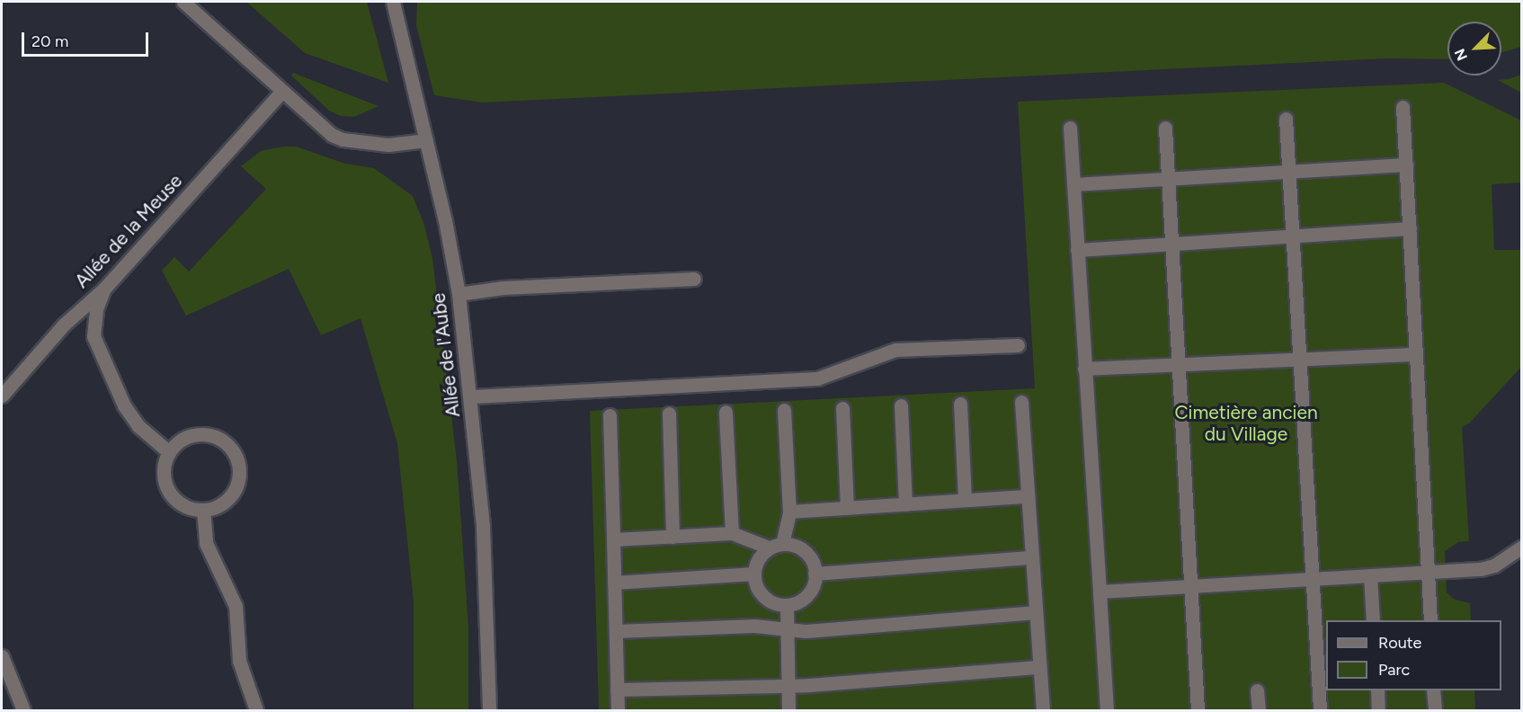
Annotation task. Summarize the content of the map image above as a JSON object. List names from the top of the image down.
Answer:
{
  "streets": {
    "street": ["Allée de la Meuse", "Allée de l'Aube"]
  },
  "parks": ["Cimetière ancien du Village"],
  "legend": ["Route", "Parc"],
  "scale_bar": "20 m",
  "north": "bottom left"
}
